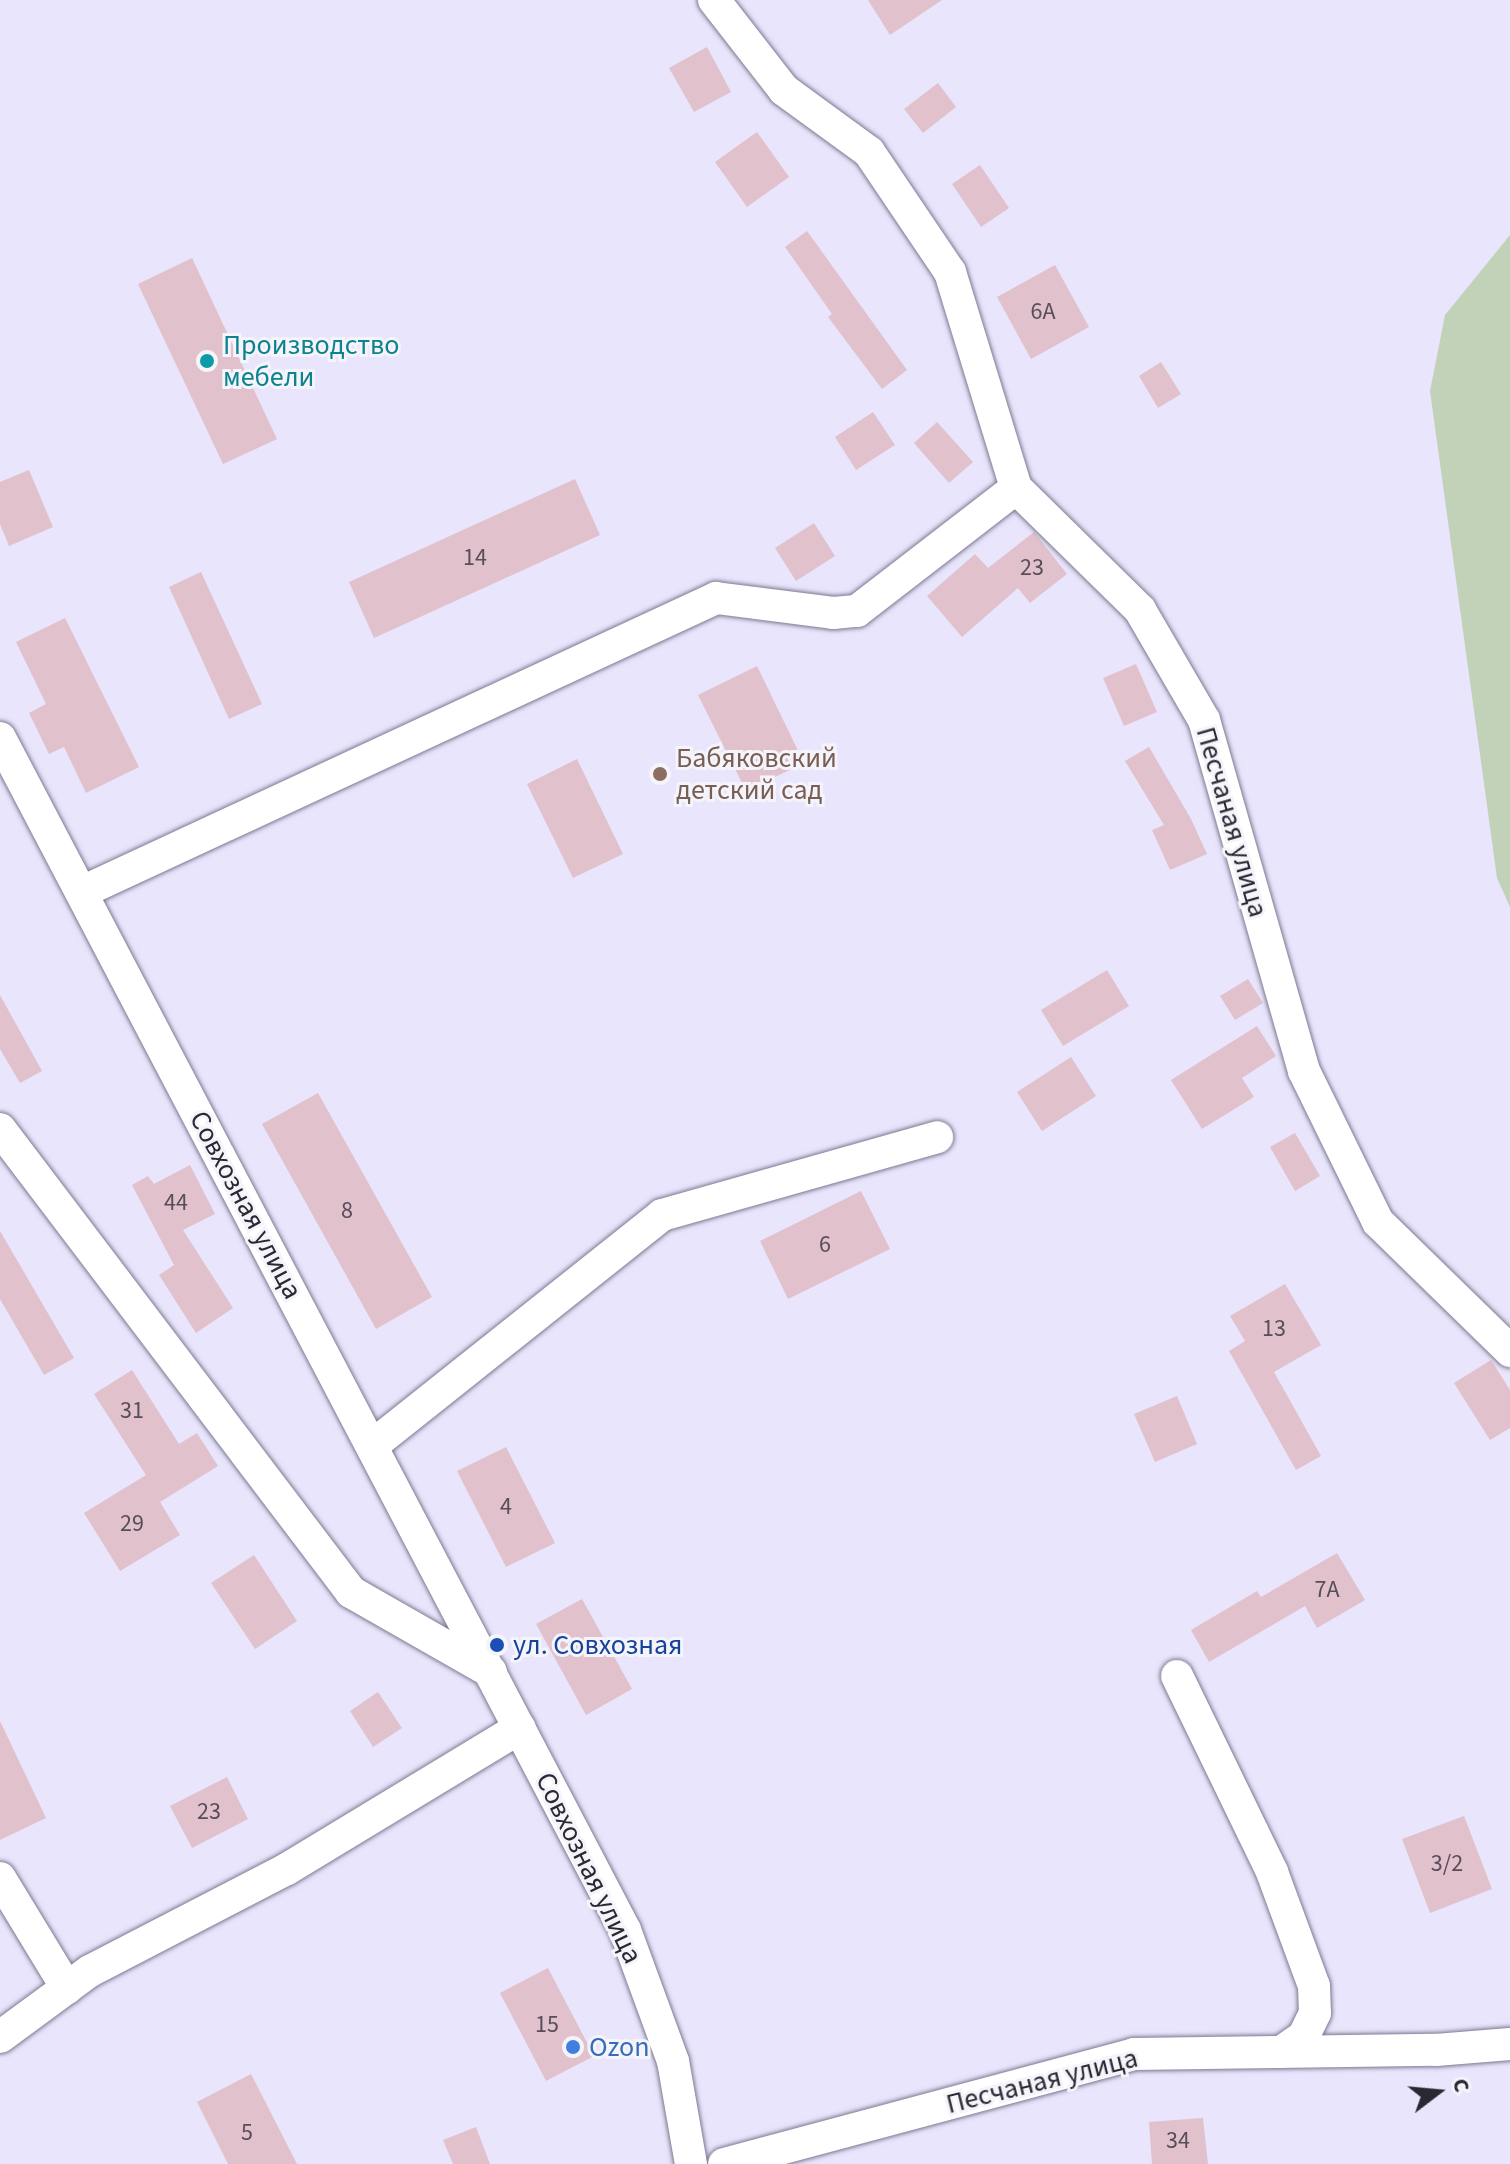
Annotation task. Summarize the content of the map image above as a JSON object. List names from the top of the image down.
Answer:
{
  "streets": {
    "street": ["Песчаная улица", "Совхозная улица"]
  },
  "places": [
    "Производство мебели",
    "Бабяковский детский сад",
    "ул. Совхозная",
    "Ozon"
  ],
  "house_numbers": [
    "6А",
    "14",
    "23",
    "44",
    "8",
    "6",
    "13",
    "31",
    "4",
    "29",
    "7А",
    "23",
    "3/2",
    "15",
    "5",
    "34"
  ],
  "north": "right"
}
